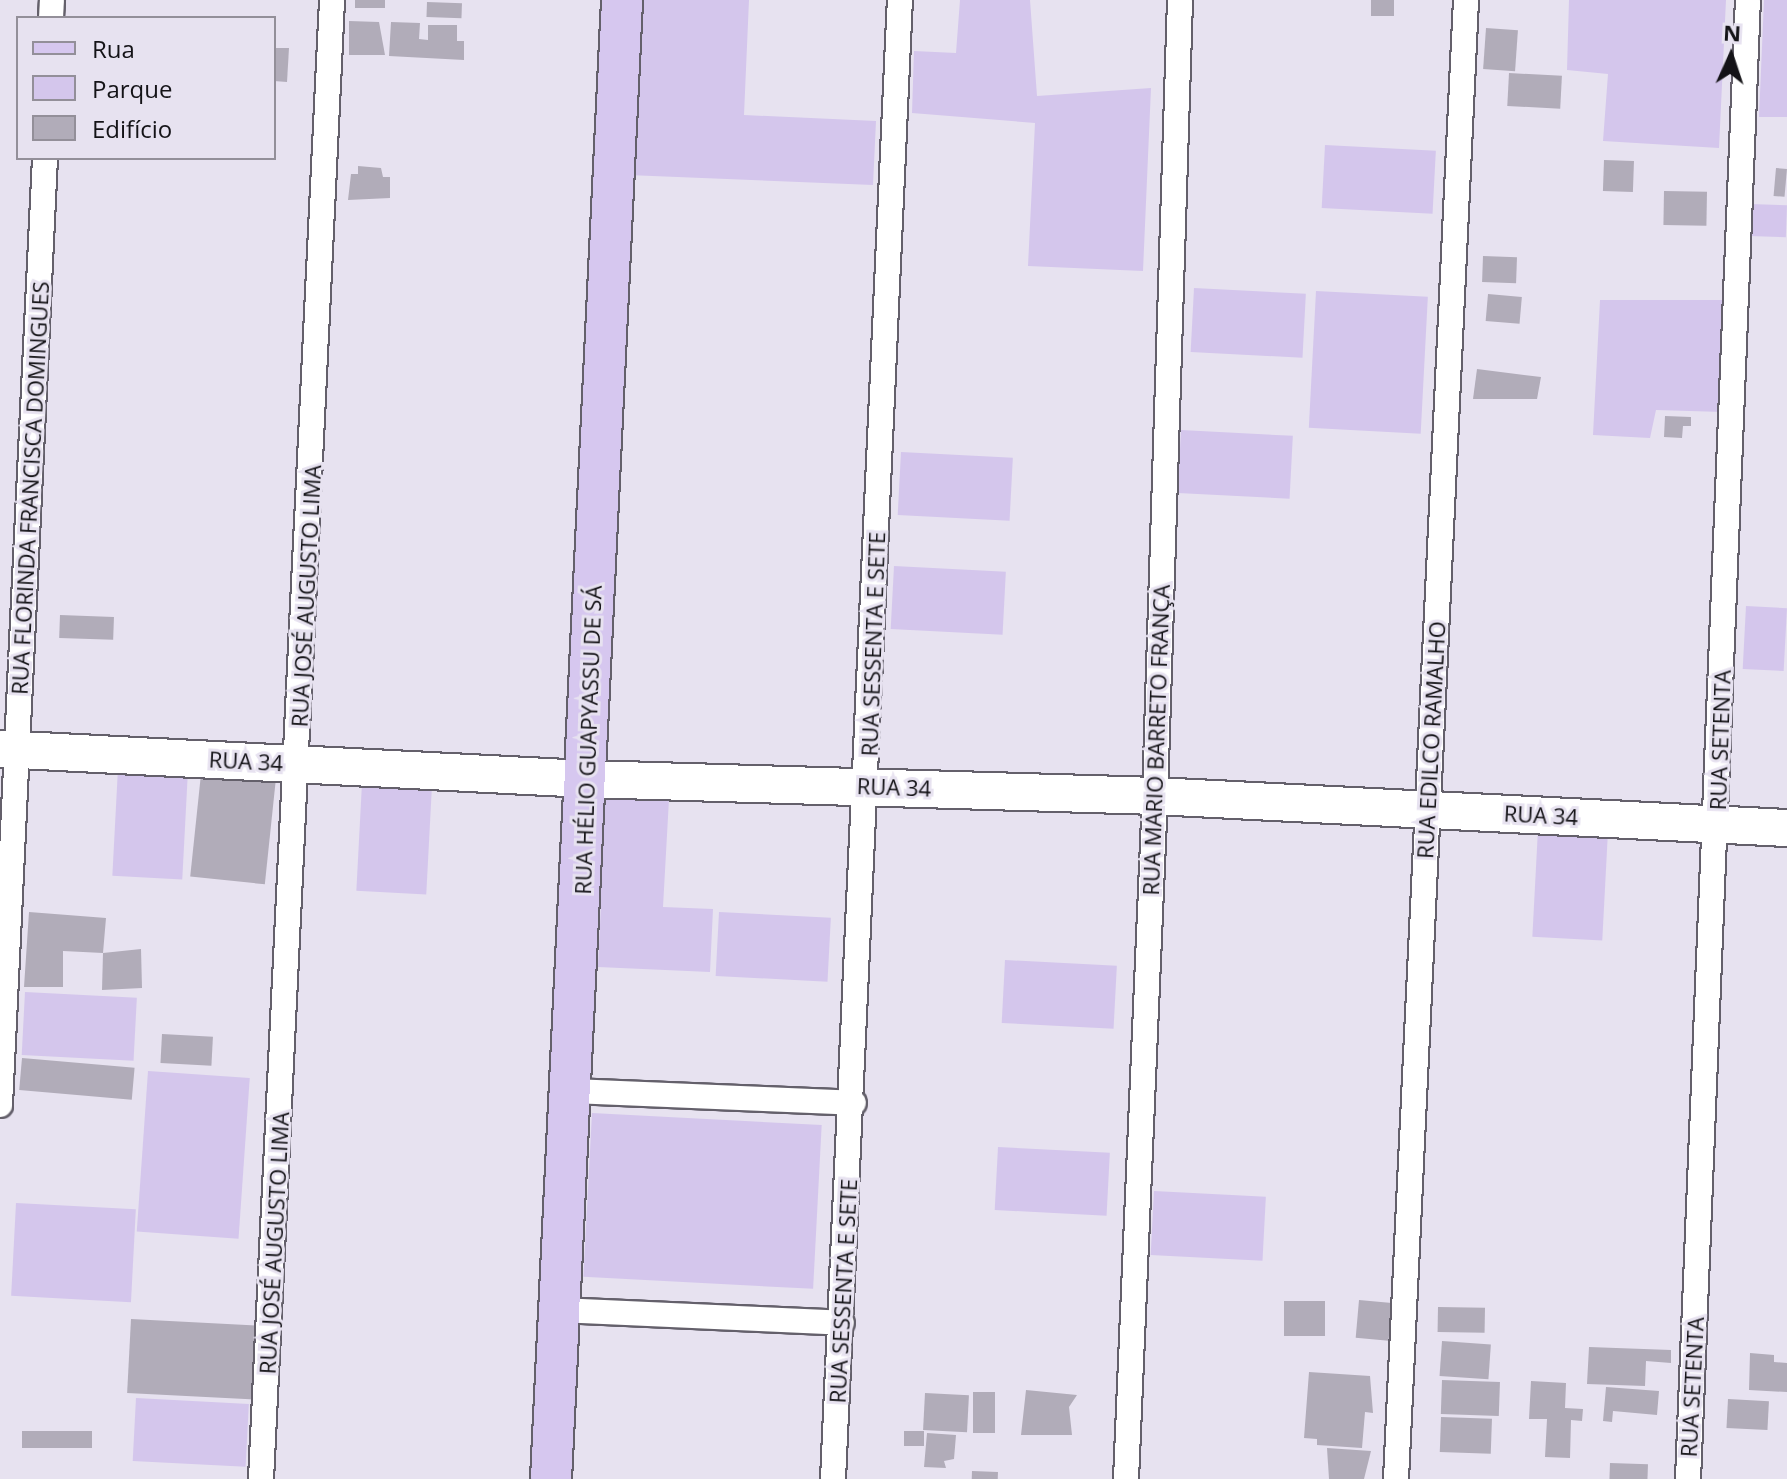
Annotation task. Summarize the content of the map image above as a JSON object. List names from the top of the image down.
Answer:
{
  "streets": {
    "main road": ["RUA HÉLIO GUAPYASSU DE SÁ"],
    "street": [
      "RUA FLORINDA FRANCISCA DOMINGUES",
      "RUA JOSÉ AUGUSTO LIMA",
      "RUA SESSENTA E SETE",
      "RUA MARIO BARRETO FRANÇA",
      "RUA EDILCO RAMALHO",
      "RUA SETENTA",
      "RUA 34"
    ]
  },
  "crossings": [
    ["RUA FLORINDA FRANCISCA DOMINGUES", "RUA 34"],
    ["RUA JOSÉ AUGUSTO LIMA", "RUA 34"],
    ["RUA SESSENTA E SETE", "RUA 34"],
    ["RUA HÉLIO GUAPYASSU DE SÁ", "RUA 34"],
    ["RUA MARIO BARRETO FRANÇA", "RUA 34"],
    ["RUA EDILCO RAMALHO", "RUA 34"],
    ["RUA SETENTA", "RUA 34"]
  ],
  "legend": ["Rua", "Parque", "Edifício"],
  "north": "top"
}
